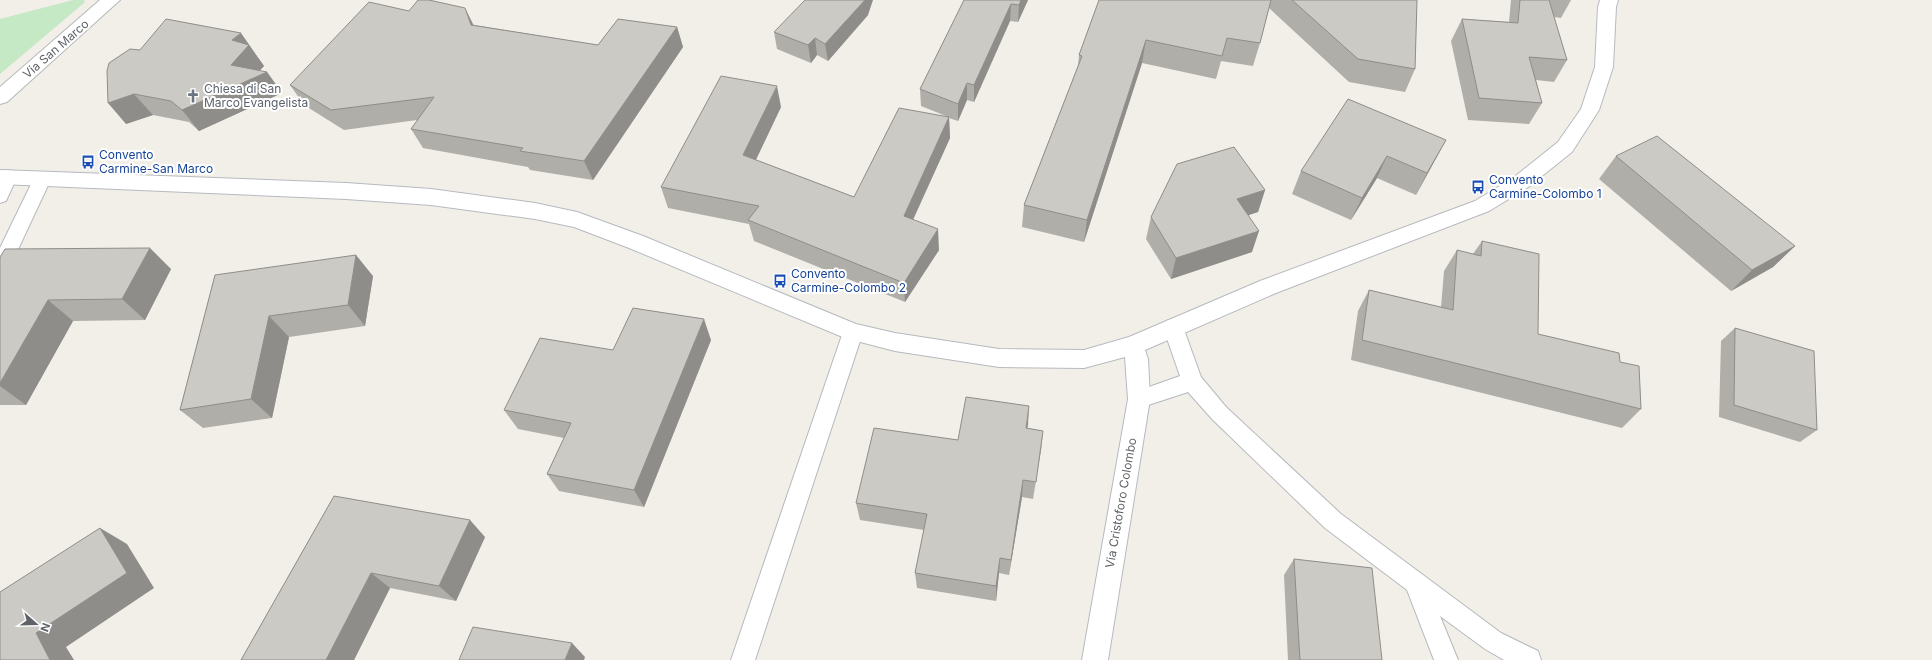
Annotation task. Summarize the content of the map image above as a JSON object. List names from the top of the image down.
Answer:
{
  "streets": {
    "main road": ["Via San Marco", "Via Cristoforo Colombo"]
  },
  "places": {
    "church": ["Chiesa di San Marco Evangelista"],
    "bus stop": ["Convento Carmine-San Marco", "Convento Carmine-Colombo 1", "Convento Carmine-Colombo 2"]
  },
  "north": "right"
}
